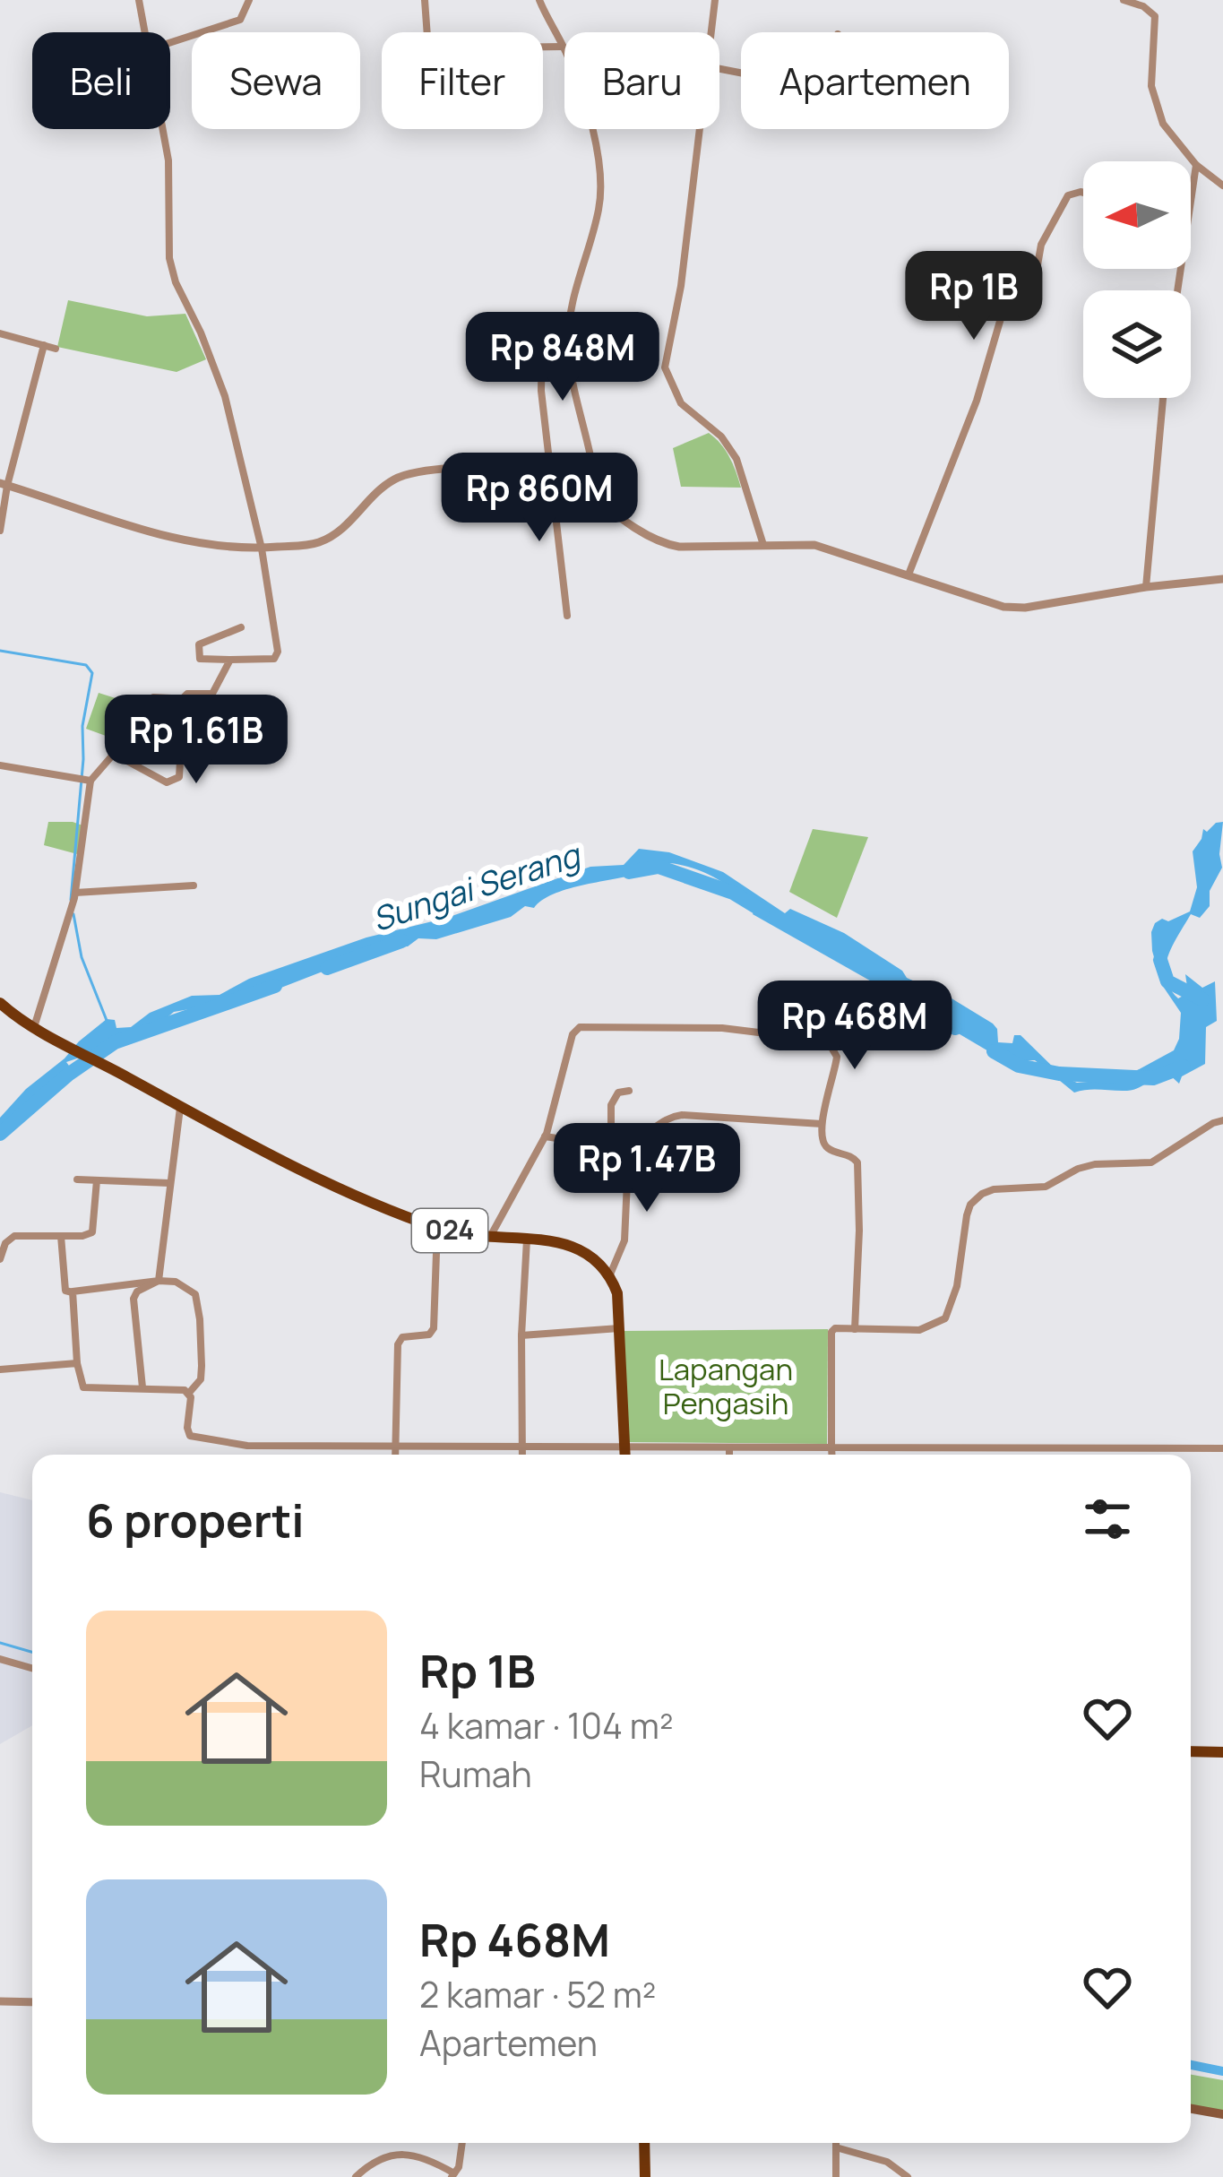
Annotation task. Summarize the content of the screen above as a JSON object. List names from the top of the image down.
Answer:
{
  "streets": {
    "main road": ["024"]
  },
  "water": ["Sungai Serang"],
  "parks": ["Lapangan Pengasih"],
  "north": "left",
  "page": {
    "chip": [
      "Beli",
      "Sewa",
      "Filter",
      "Baru",
      "Apartemen"
    ],
    "price": [
      "Rp 1B",
      "Rp 848M",
      "Rp 860M",
      "Rp 1.61B",
      "Rp 468M",
      "Rp 1.47B"
    ],
    "heading": "6 properti",
    "list": [
      {
        "name": "Rp 1B",
        "note": "4 kamar · 104 m² · Rumah"
      },
      {
        "name": "Rp 468M",
        "note": "2 kamar · 52 m² · Apartemen"
      }
    ]
  }
}
